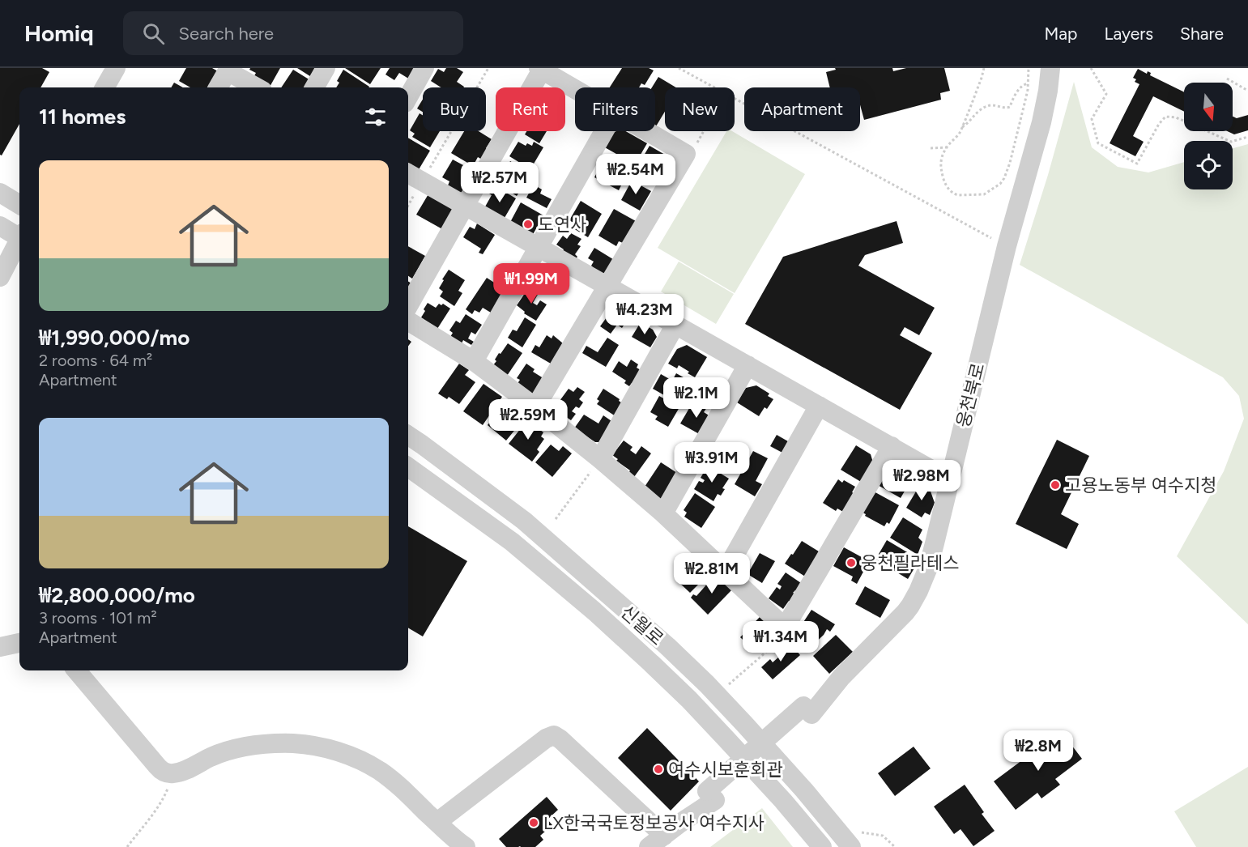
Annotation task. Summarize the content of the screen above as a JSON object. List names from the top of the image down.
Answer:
{
  "streets": {
    "street": ["웅천북로", "신월로"]
  },
  "places": [
    "도연사",
    "고용노동부 여수지청",
    "웅천필라테스",
    "여수시보훈회관",
    "LX한국국토정보공사 여수지사"
  ],
  "north": "bottom",
  "page": {
    "header": "Homiq",
    "search": "Search here",
    "nav": ["Map", "Layers", "Share"],
    "chip": [
      "Buy",
      "Rent",
      "Filters",
      "New",
      "Apartment"
    ],
    "heading": "11 homes",
    "list": [
      {
        "name": "₩1,990,000/mo",
        "note": "2 rooms · 64 m² · Apartment"
      },
      {
        "name": "₩2,800,000/mo",
        "note": "3 rooms · 101 m² · Apartment"
      }
    ],
    "price": [
      "₩2.54M",
      "₩2.57M",
      "₩1.99M",
      "₩4.23M",
      "₩2.1M",
      "₩2.59M",
      "₩3.91M",
      "₩2.98M",
      "₩2.81M",
      "₩1.34M",
      "₩2.8M"
    ]
  }
}
